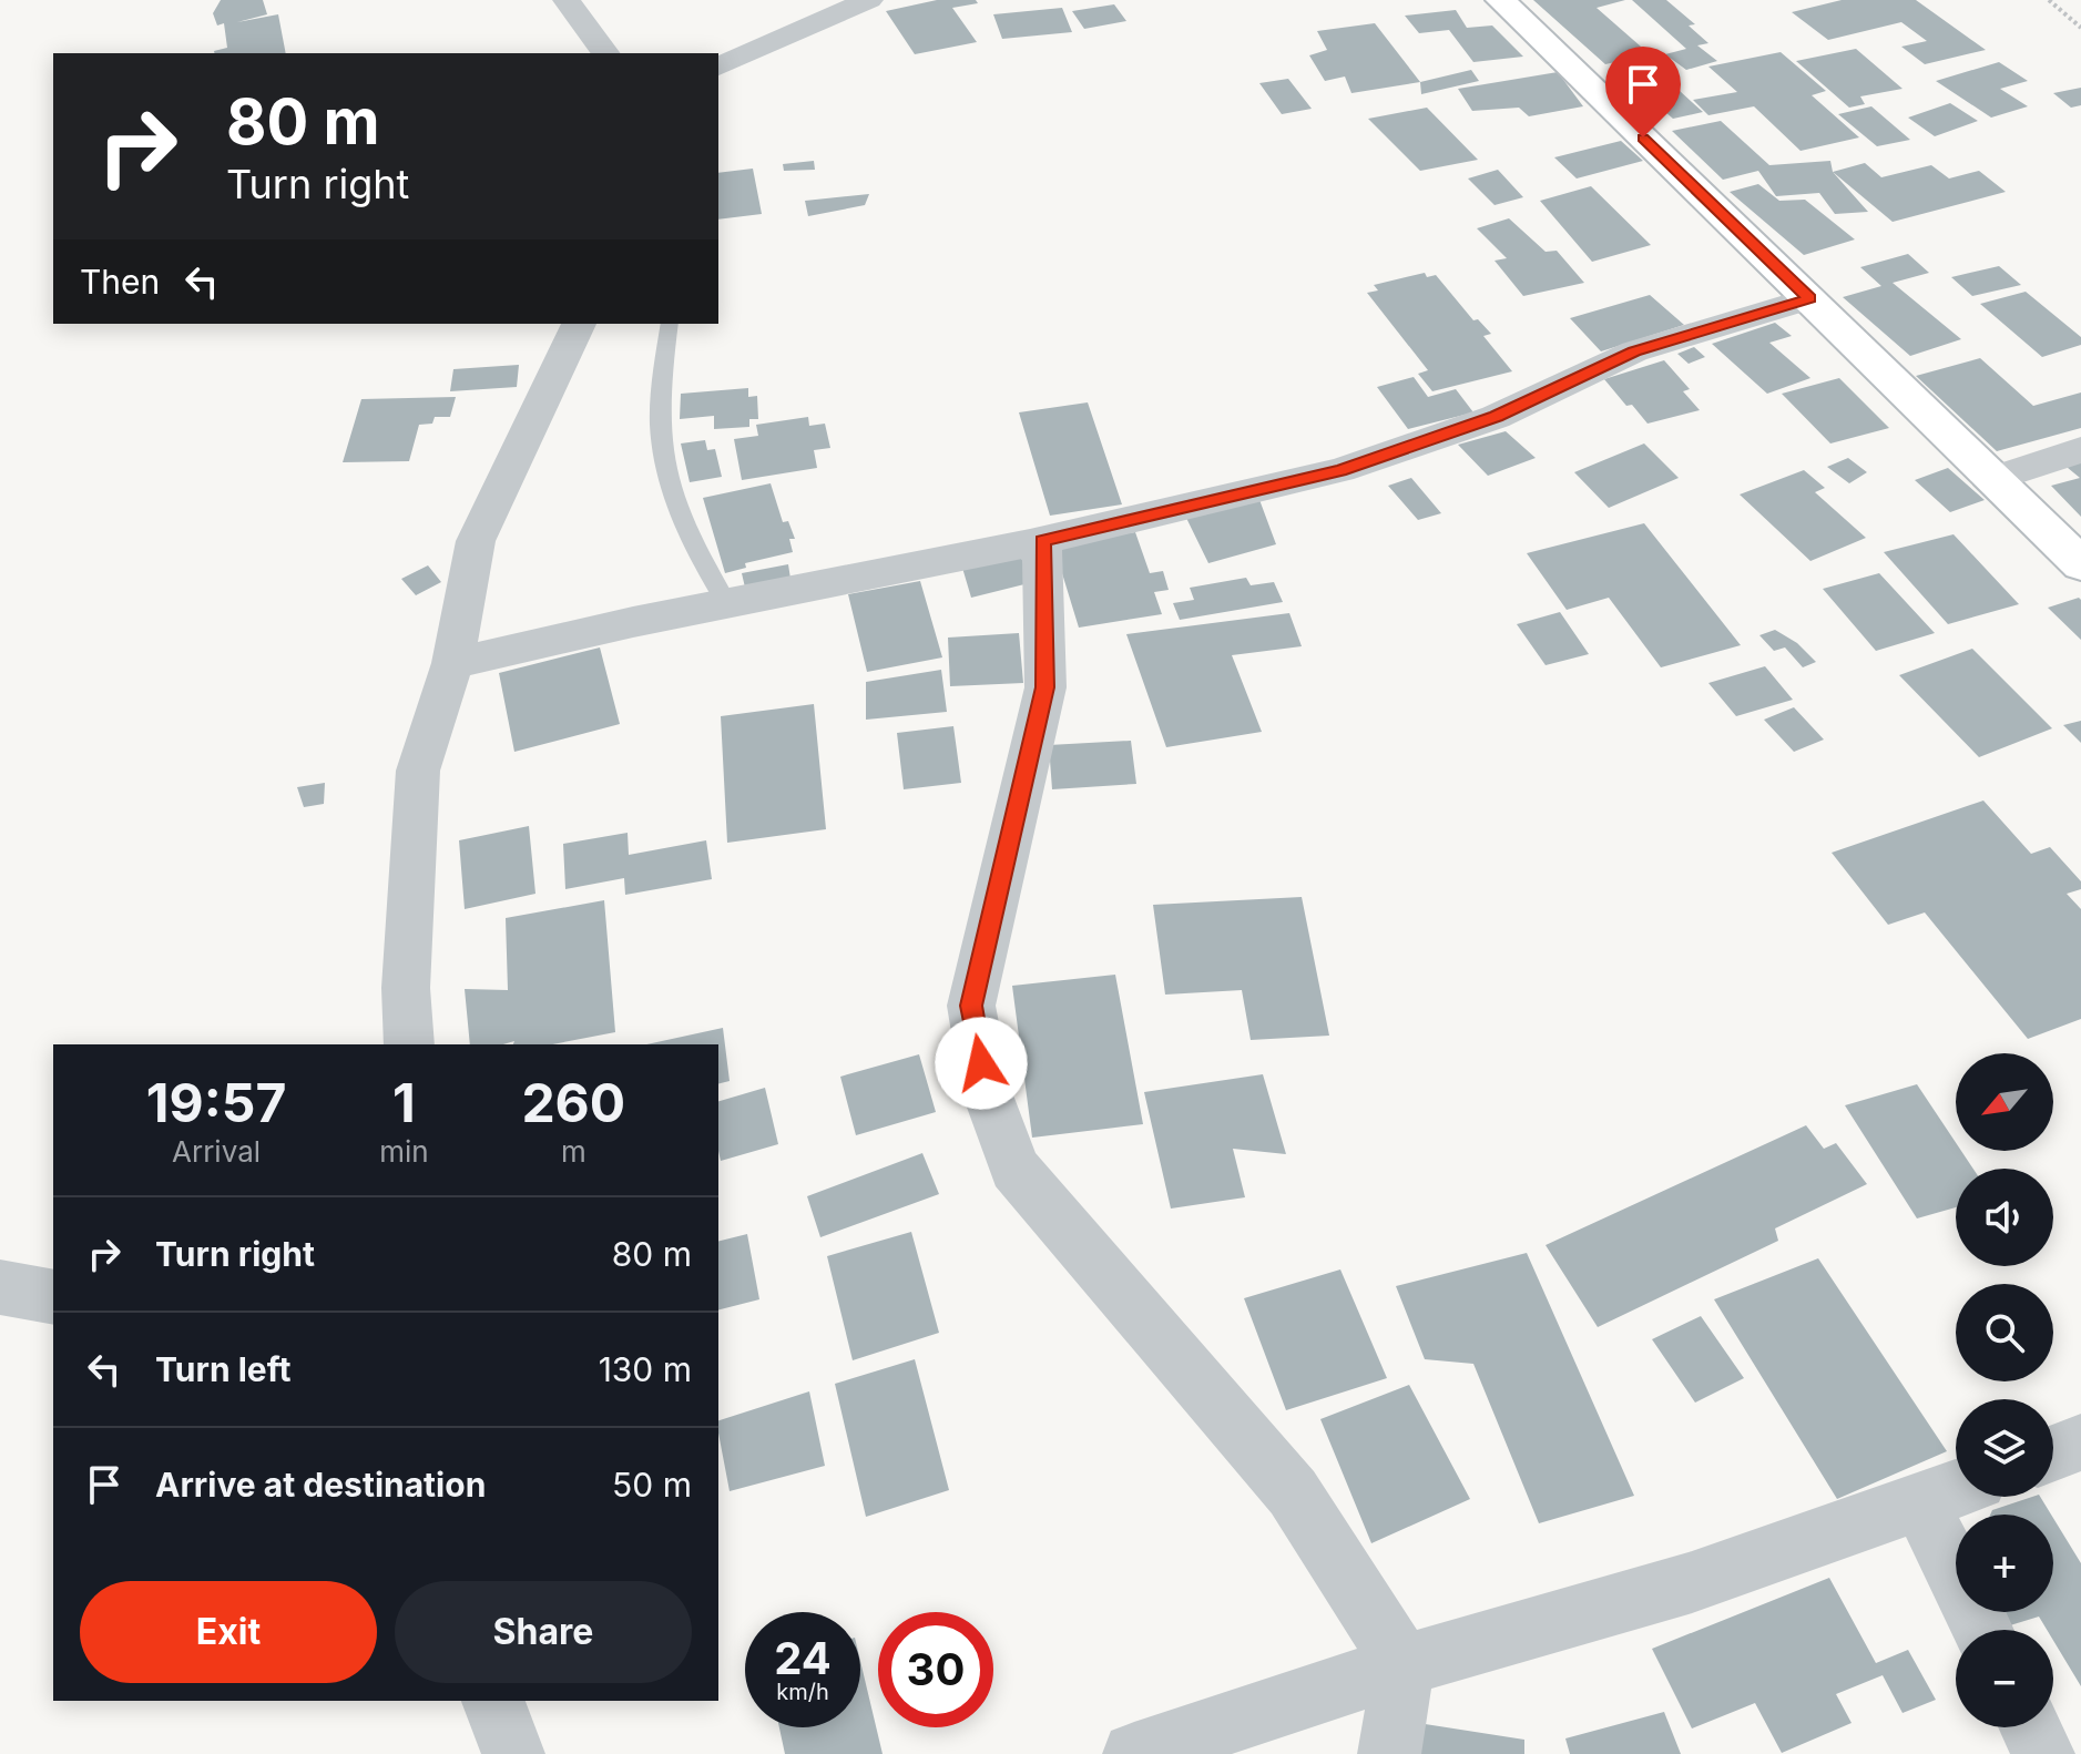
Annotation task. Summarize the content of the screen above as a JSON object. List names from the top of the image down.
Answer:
{
  "north": "bottom left",
  "page": {
    "turn": ["80 m", "Turn right"],
    "then": "Then",
    "eta": [
      "19:57",
      "Arrival",
      "1",
      "min",
      "260",
      "m"
    ],
    "map_buttons": ["+", "−"],
    "list": [
      {
        "name": "Turn right",
        "value": "80 m"
      },
      {
        "name": "Turn left",
        "value": "130 m"
      },
      {
        "name": "Arrive at destination",
        "value": "50 m"
      }
    ],
    "buttons": ["Exit", "Share"],
    "speed": "24 km/h",
    "limit": "30"
  }
}
